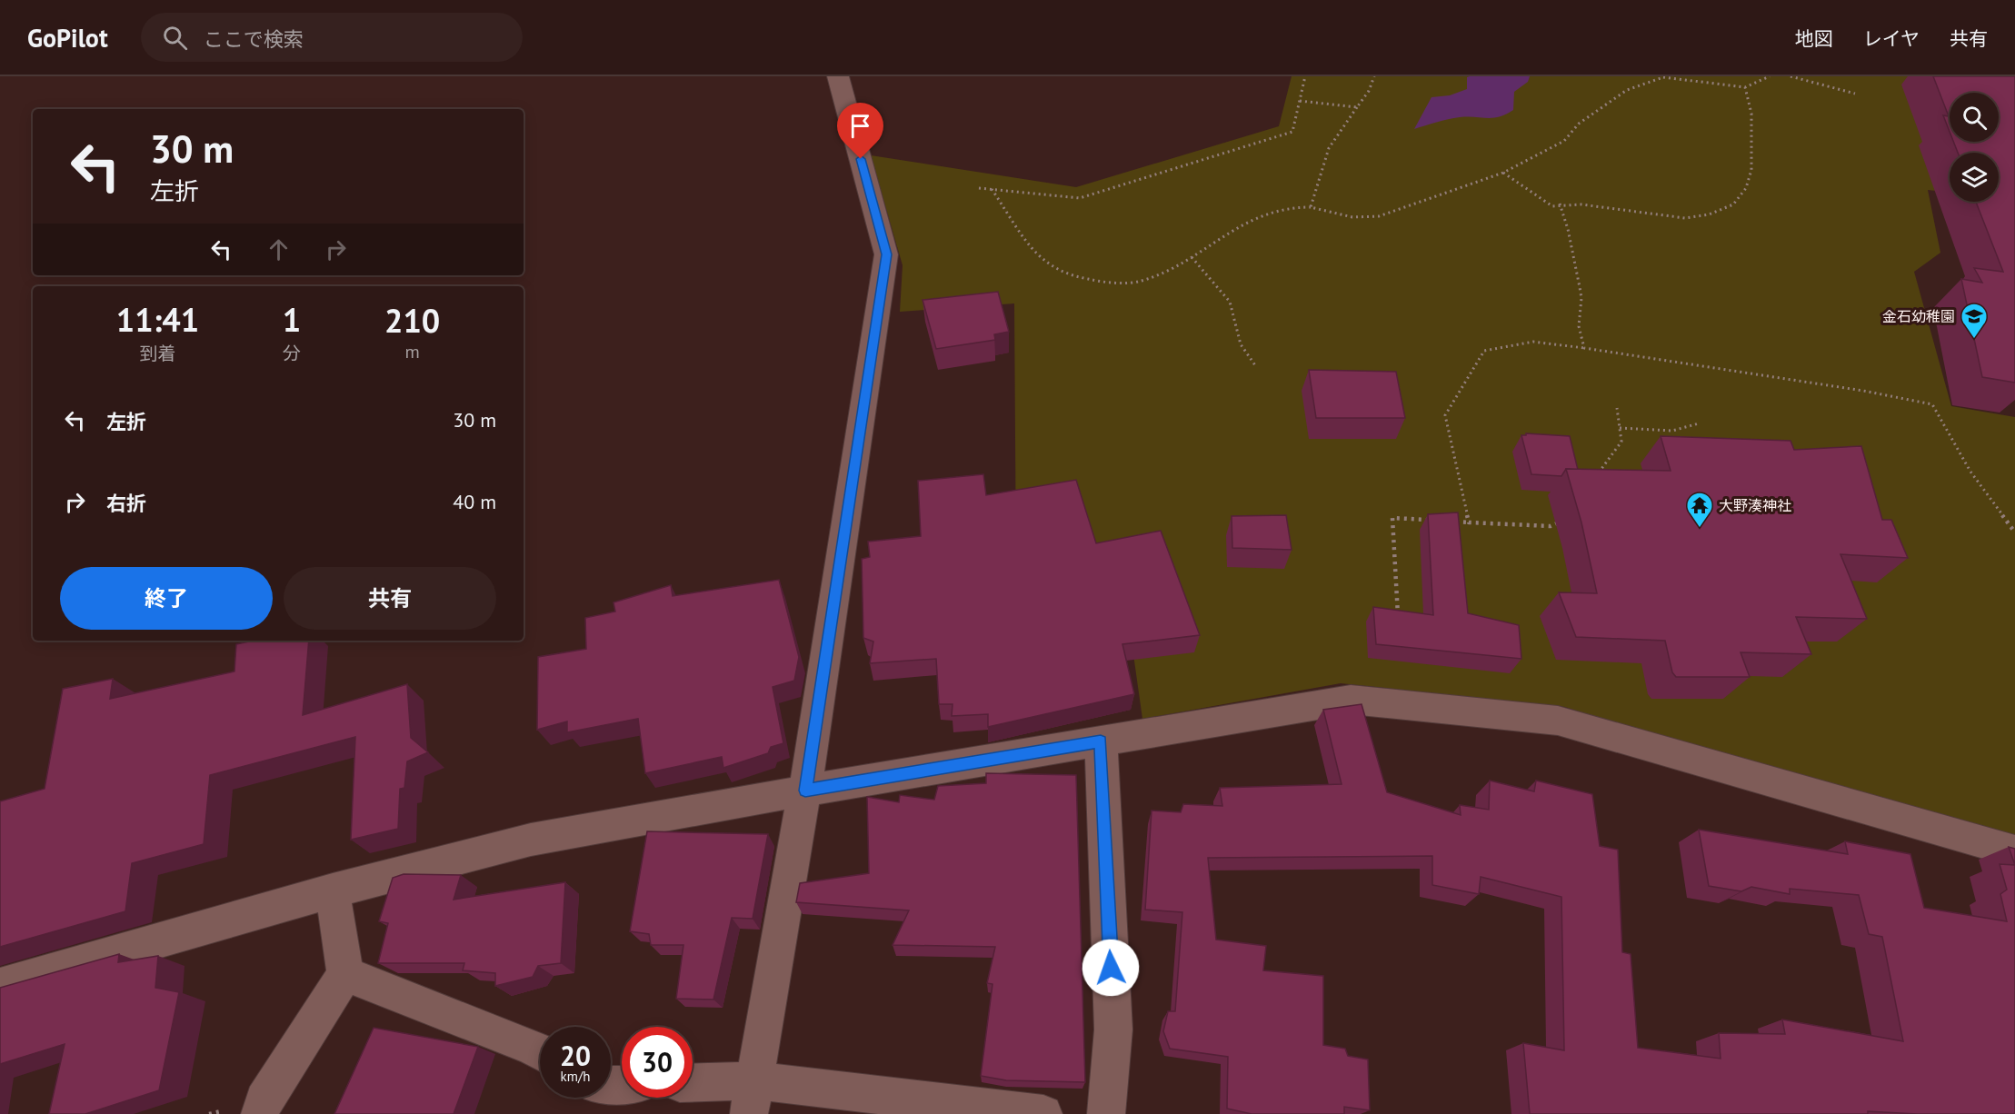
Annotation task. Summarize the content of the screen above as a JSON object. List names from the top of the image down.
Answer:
{
  "places": {
    "school or university": ["金石幼稚園"],
    "temple": ["大野湊神社"]
  },
  "page": {
    "header": "GoPilot",
    "search": "ここで検索",
    "nav": ["地図", "レイヤ", "共有"],
    "turn": ["30 m", "左折"],
    "eta": [
      "11:41",
      "到着",
      "1",
      "分",
      "210",
      "m"
    ],
    "list": [
      {
        "name": "左折",
        "value": "30 m"
      },
      {
        "name": "右折",
        "value": "40 m"
      }
    ],
    "buttons": ["終了", "共有"],
    "speed": "20 km/h",
    "limit": "30"
  }
}
